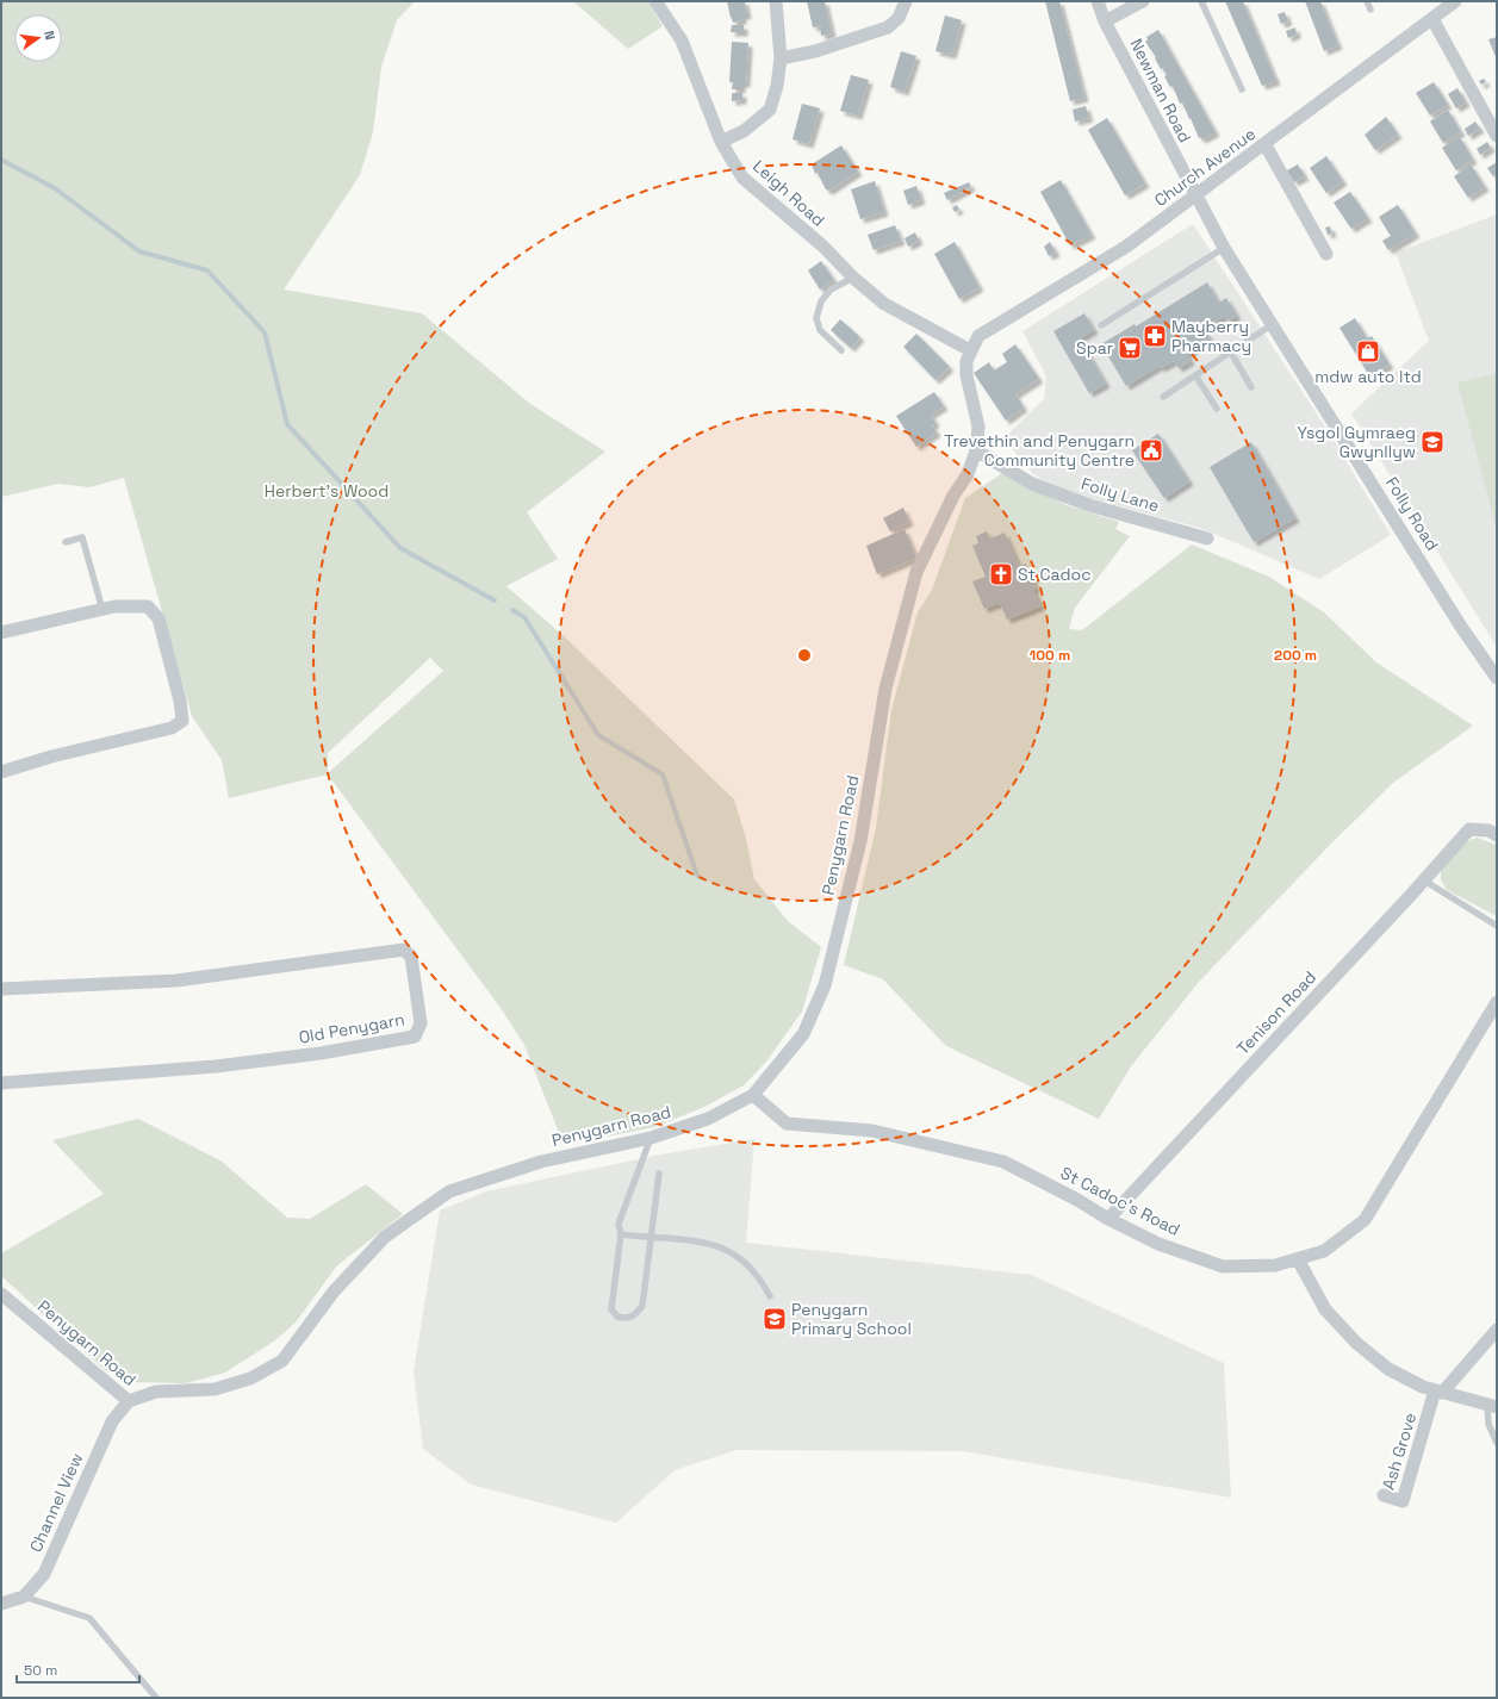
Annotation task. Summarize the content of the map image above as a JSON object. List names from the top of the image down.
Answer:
{
  "streets": {
    "street": [
      "Newman Road",
      "Church Avenue",
      "Leigh Road",
      "Folly Lane",
      "Folly Road",
      "Penygarn Road",
      "Tenison Road",
      "Old Penygarn",
      "St Cadoc's Road",
      "Ash Grove",
      "Channel View"
    ]
  },
  "crossings": [
    ["Newman Road", "Church Avenue"],
    ["Newman Road", "Folly Road"],
    ["Church Avenue", "Leigh Road"],
    ["Church Avenue", "Folly Road"],
    ["Church Avenue", "Penygarn Road"],
    ["Leigh Road", "Penygarn Road"],
    ["Folly Lane", "Penygarn Road"],
    ["Penygarn Road", "St Cadoc's Road"],
    ["Penygarn Road", "Channel View"],
    ["Tenison Road", "St Cadoc's Road"]
  ],
  "parks": ["Herbert's Wood"],
  "places": {
    "pharmacy": ["Mayberry Pharmacy"],
    "supermarket": ["Spar"],
    "shop": ["mdw auto ltd"],
    "school or university": ["Ysgol Gymraeg Gwynllyw", "Penygarn Primary School"],
    "public building": ["Trevethin and Penygarn Community Centre"],
    "church": ["St Cadoc"]
  },
  "scale_bar": "50 m",
  "north": "right",
  "rings": ["100 m", "200 m"]
}
